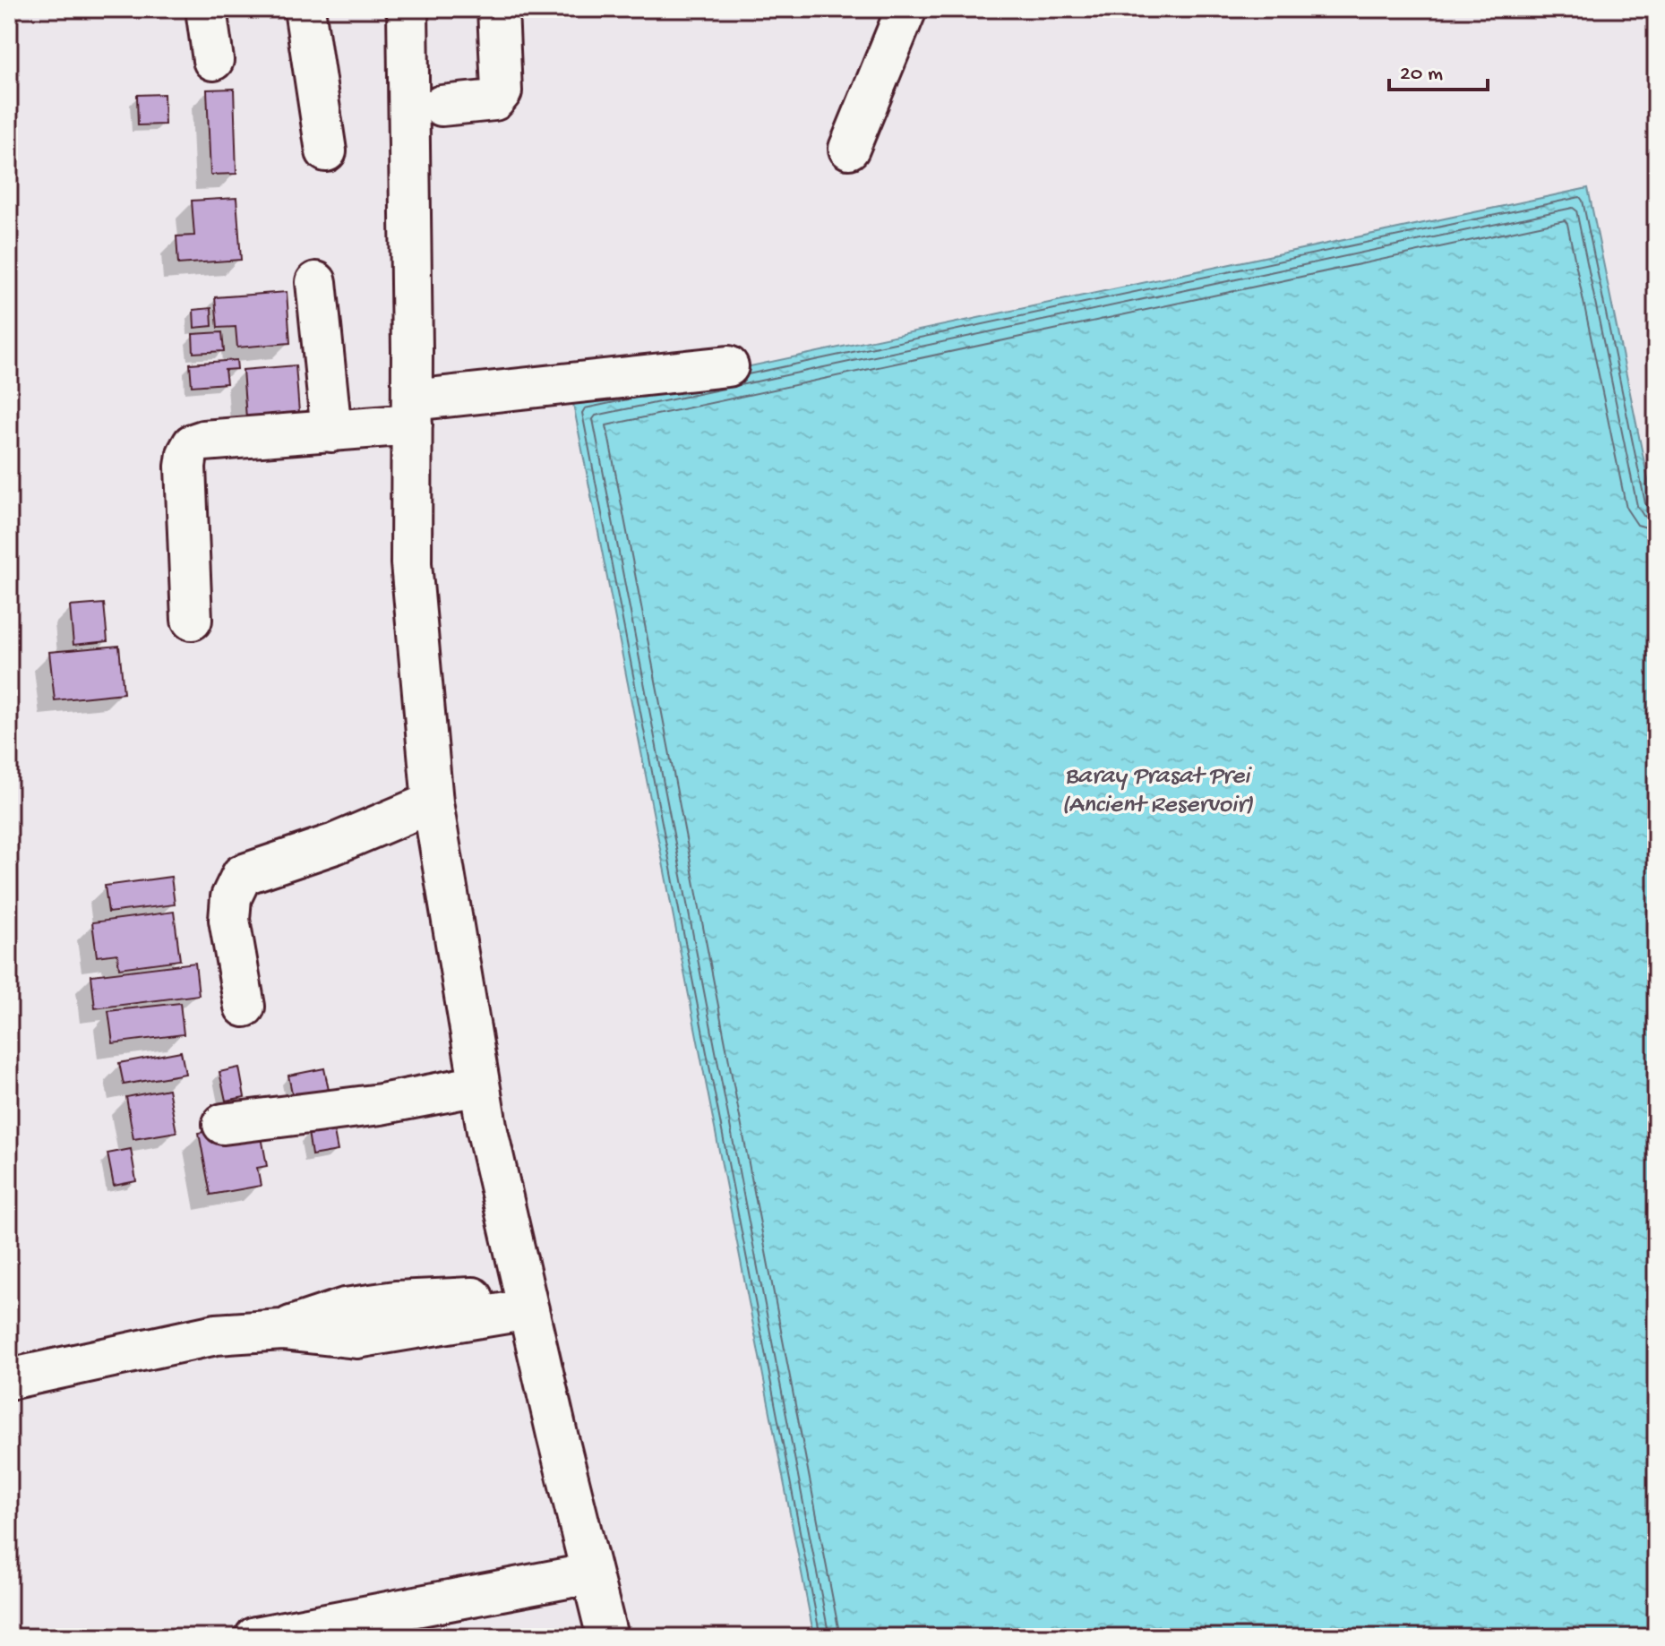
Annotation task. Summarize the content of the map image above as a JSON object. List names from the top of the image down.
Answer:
{
  "water": ["Baray Prasat Prei (Ancient Reservoir)"],
  "scale_bar": "20 m"
}
